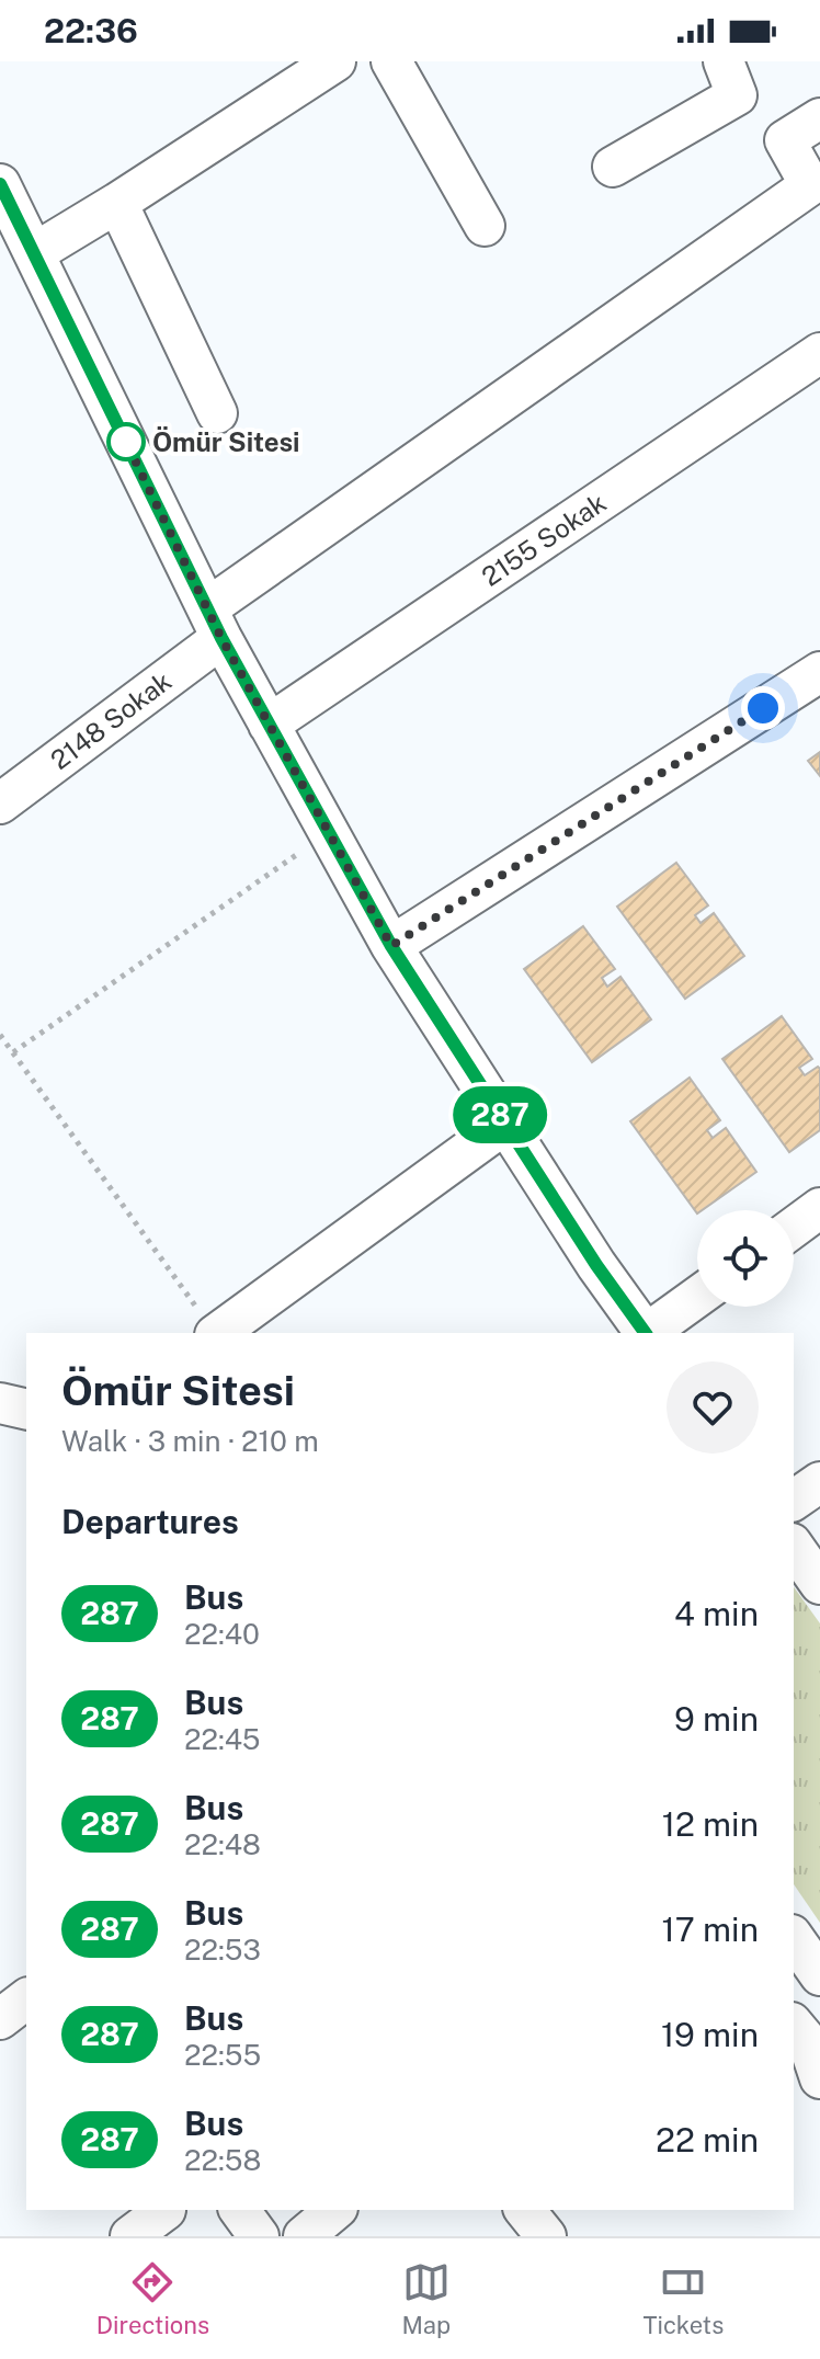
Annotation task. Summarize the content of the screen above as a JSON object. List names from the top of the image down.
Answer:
{
  "streets": {
    "street": ["2155 Sokak", "2148 Sokak"]
  },
  "places": ["Ömür Sitesi"],
  "lines": ["bus line 287"],
  "page": {
    "status": "22:36",
    "on_map": "287",
    "heading": [
      ["Ömür Sitesi", "Walk · 3 min · 210 m"],
      "Departures"
    ],
    "list": [
      {
        "mark": "287",
        "name": "Bus",
        "note": "22:40",
        "value": "4 min"
      },
      {
        "mark": "287",
        "name": "Bus",
        "note": "22:45",
        "value": "9 min"
      },
      {
        "mark": "287",
        "name": "Bus",
        "note": "22:48",
        "value": "12 min"
      },
      {
        "mark": "287",
        "name": "Bus",
        "note": "22:53",
        "value": "17 min"
      },
      {
        "mark": "287",
        "name": "Bus",
        "note": "22:55",
        "value": "19 min"
      },
      {
        "mark": "287",
        "name": "Bus",
        "note": "22:58",
        "value": "22 min"
      }
    ],
    "tabs": ["Directions", "Map", "Tickets"]
  }
}
